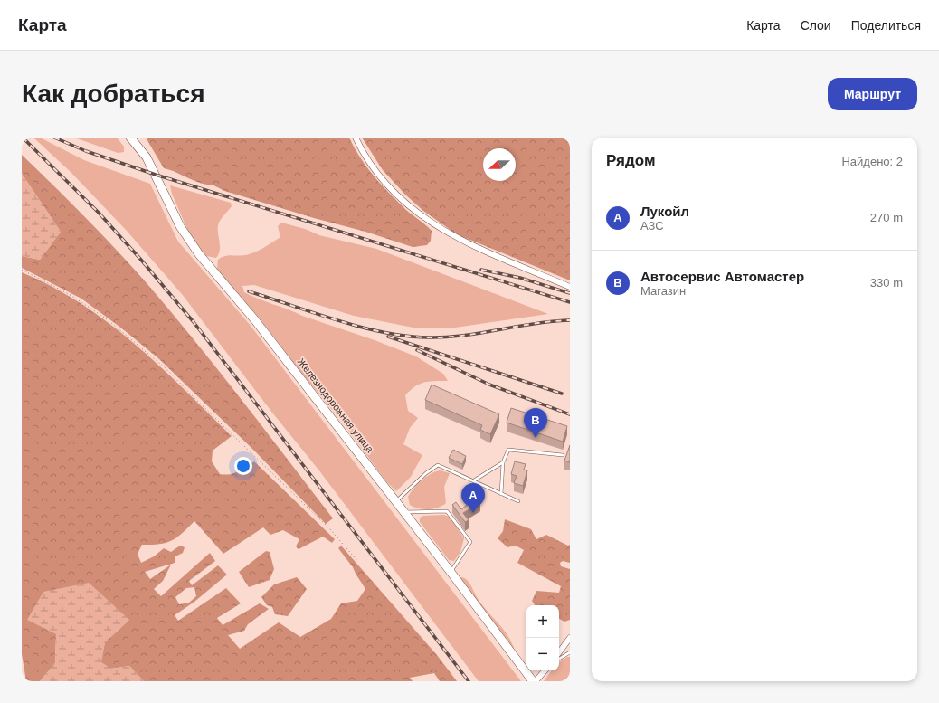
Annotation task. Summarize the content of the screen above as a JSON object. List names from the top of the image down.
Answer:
{
  "streets": {
    "main road": ["Железнодорожная улица"]
  },
  "north": "left",
  "page": {
    "header": "Карта",
    "nav": ["Карта", "Слои", "Поделиться"],
    "buttons": "Маршрут",
    "title": "Как добраться",
    "heading": ["Рядом", "Найдено: 2"],
    "list": [
      {
        "mark": "A",
        "name": "Лукойл",
        "note": "АЗС",
        "value": "270 m"
      },
      {
        "mark": "B",
        "name": "Автосервис Автомастер",
        "note": "Магазин",
        "value": "330 m"
      }
    ],
    "pins": ["B", "A"],
    "map_buttons": ["+", "−"]
  }
}
